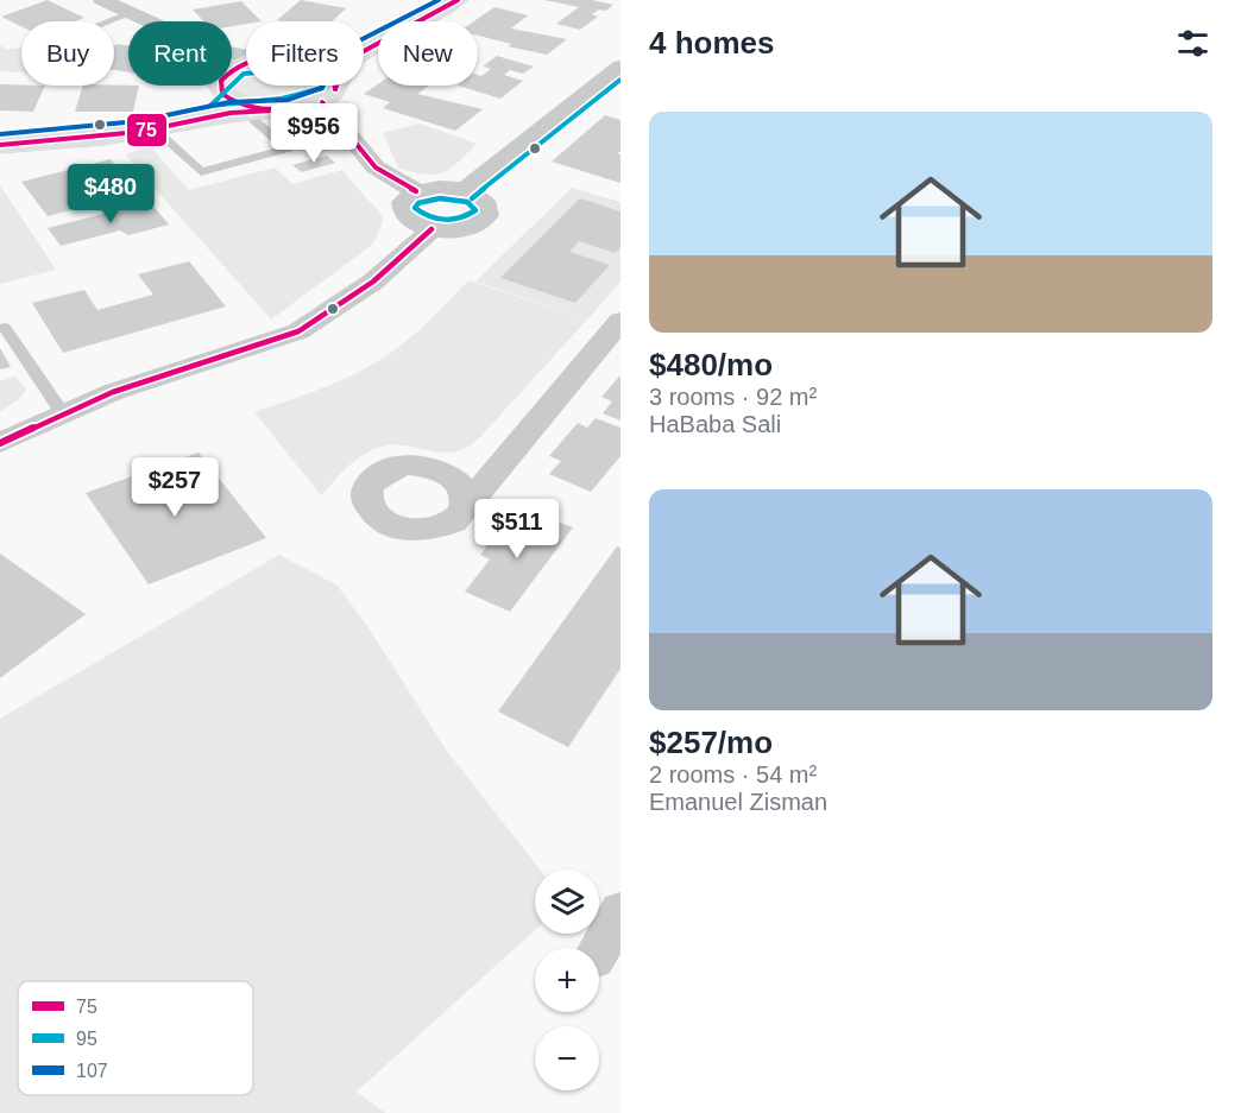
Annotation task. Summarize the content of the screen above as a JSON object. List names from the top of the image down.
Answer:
{
  "lines": ["transit line 75", "transit line 107", "transit line 95"],
  "legend": ["75", "95", "107"],
  "page": {
    "heading": "4 homes",
    "chip": [
      "Buy",
      "Rent",
      "Filters",
      "New"
    ],
    "list": [
      {
        "name": "$480/mo",
        "note": "3 rooms · 92 m² · HaBaba Sali"
      },
      {
        "name": "$257/mo",
        "note": "2 rooms · 54 m² · Emanuel Zisman"
      }
    ],
    "price": [
      "$956",
      "$480",
      "$257",
      "$511"
    ],
    "map_buttons": ["+", "−"]
  }
}
